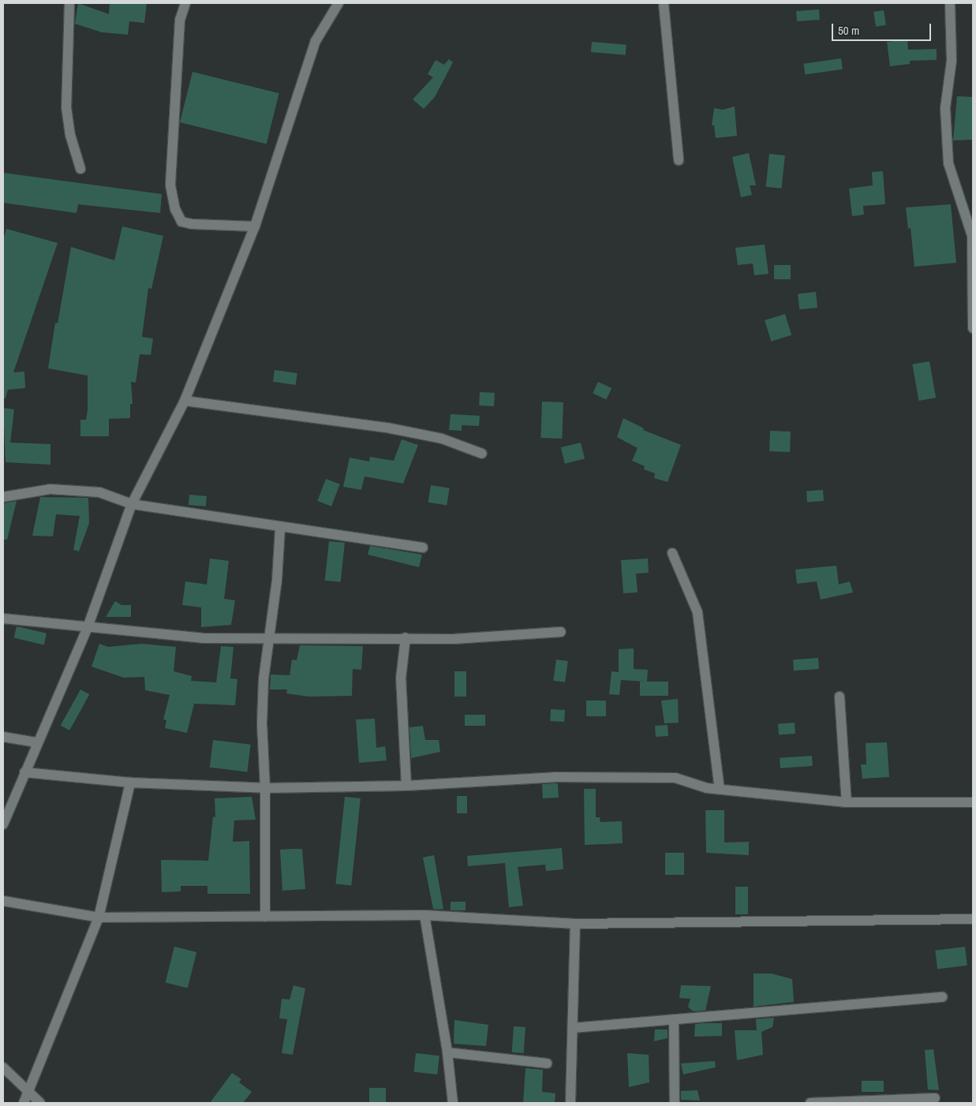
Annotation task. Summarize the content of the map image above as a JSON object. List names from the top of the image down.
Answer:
{
  "scale_bar": "50 m"
}
